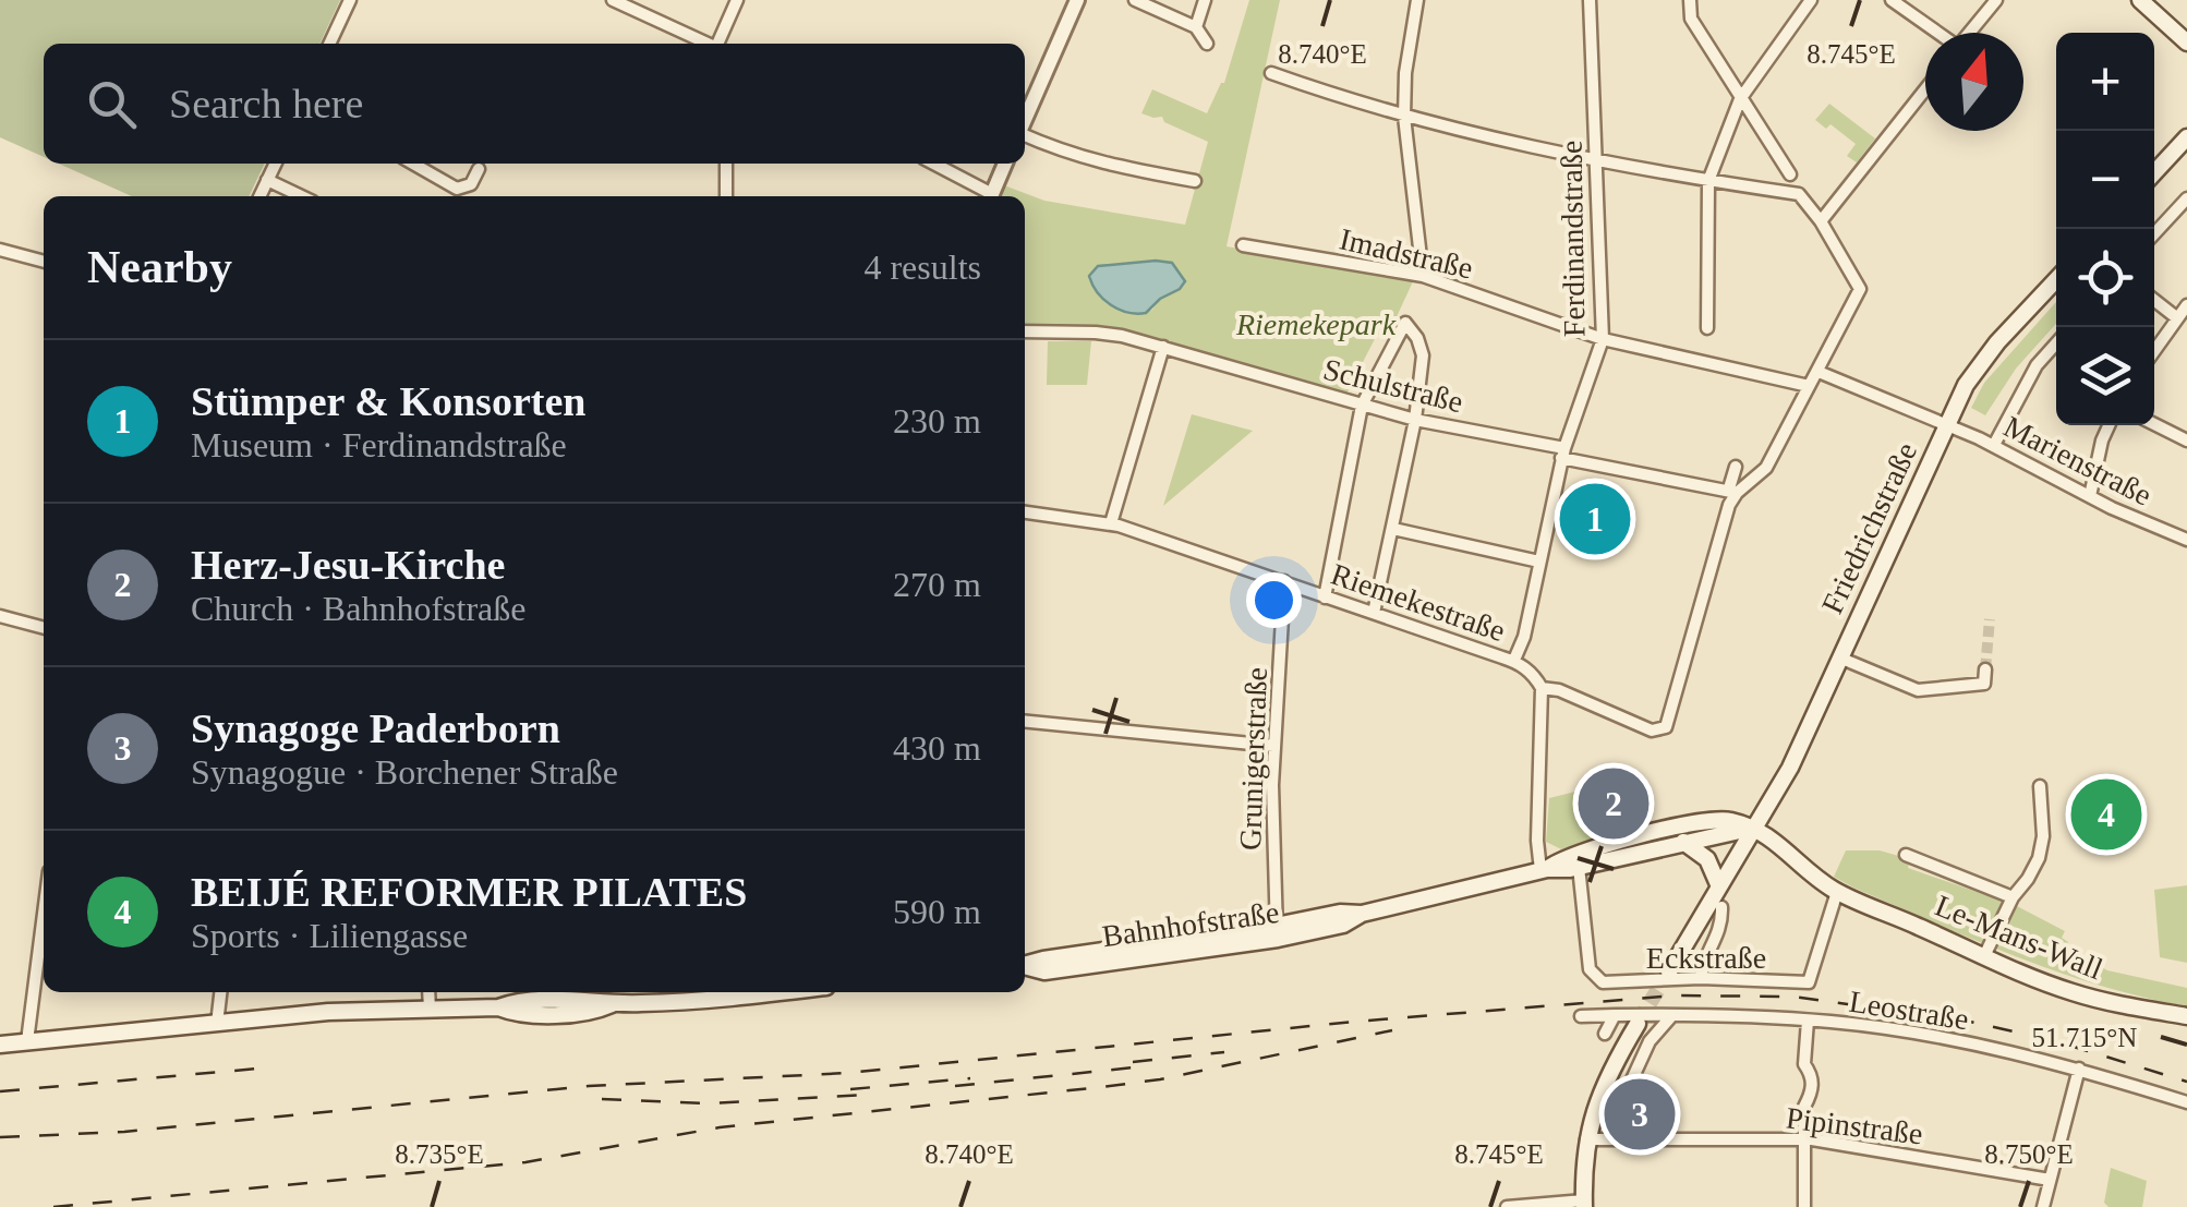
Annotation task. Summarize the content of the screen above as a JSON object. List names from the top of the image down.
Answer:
{
  "streets": {
    "main road": ["Friedrichstraße", "Bahnhofstraße", "Le-Mans-Wall"],
    "street": [
      "Ferdinandstraße",
      "Imadstraße",
      "Schulstraße",
      "Marienstraße",
      "Riemekestraße",
      "Grunigerstraße",
      "Eckstraße",
      "Leostraße",
      "Pipinstraße"
    ]
  },
  "crossings": [
    ["Ferdinandstraße", "Imadstraße"],
    ["Ferdinandstraße", "Schulstraße"],
    ["Ferdinandstraße", "Riemekestraße"],
    ["Schulstraße", "Riemekestraße"],
    ["Marienstraße", "Friedrichstraße"],
    ["Friedrichstraße", "Bahnhofstraße"],
    ["Friedrichstraße", "Le-Mans-Wall"],
    ["Riemekestraße", "Grunigerstraße"],
    ["Grunigerstraße", "Bahnhofstraße"],
    ["Bahnhofstraße", "Le-Mans-Wall"],
    ["Bahnhofstraße", "Eckstraße"],
    ["Le-Mans-Wall", "Eckstraße"]
  ],
  "parks": ["Riemekepark"],
  "north": "top",
  "page": {
    "map_buttons": ["+", "−"],
    "search": "Search here",
    "heading": ["Nearby", "4 results"],
    "list": [
      {
        "mark": "1",
        "name": "Stümper & Konsorten",
        "note": "Museum · Ferdinandstraße",
        "value": "230 m"
      },
      {
        "mark": "2",
        "name": "Herz-Jesu-Kirche",
        "note": "Church · Bahnhofstraße",
        "value": "270 m"
      },
      {
        "mark": "3",
        "name": "Synagoge Paderborn",
        "note": "Synagogue · Borchener Straße",
        "value": "430 m"
      },
      {
        "mark": "4",
        "name": "BEIJÉ REFORMER PILATES",
        "note": "Sports · Liliengasse",
        "value": "590 m"
      }
    ],
    "pins": [
      "1",
      "2",
      "4",
      "3"
    ]
  },
  "coordinates": [
    "8.740°E",
    "8.745°E",
    "51.715°N",
    "8.735°E",
    "8.750°E"
  ]
}
